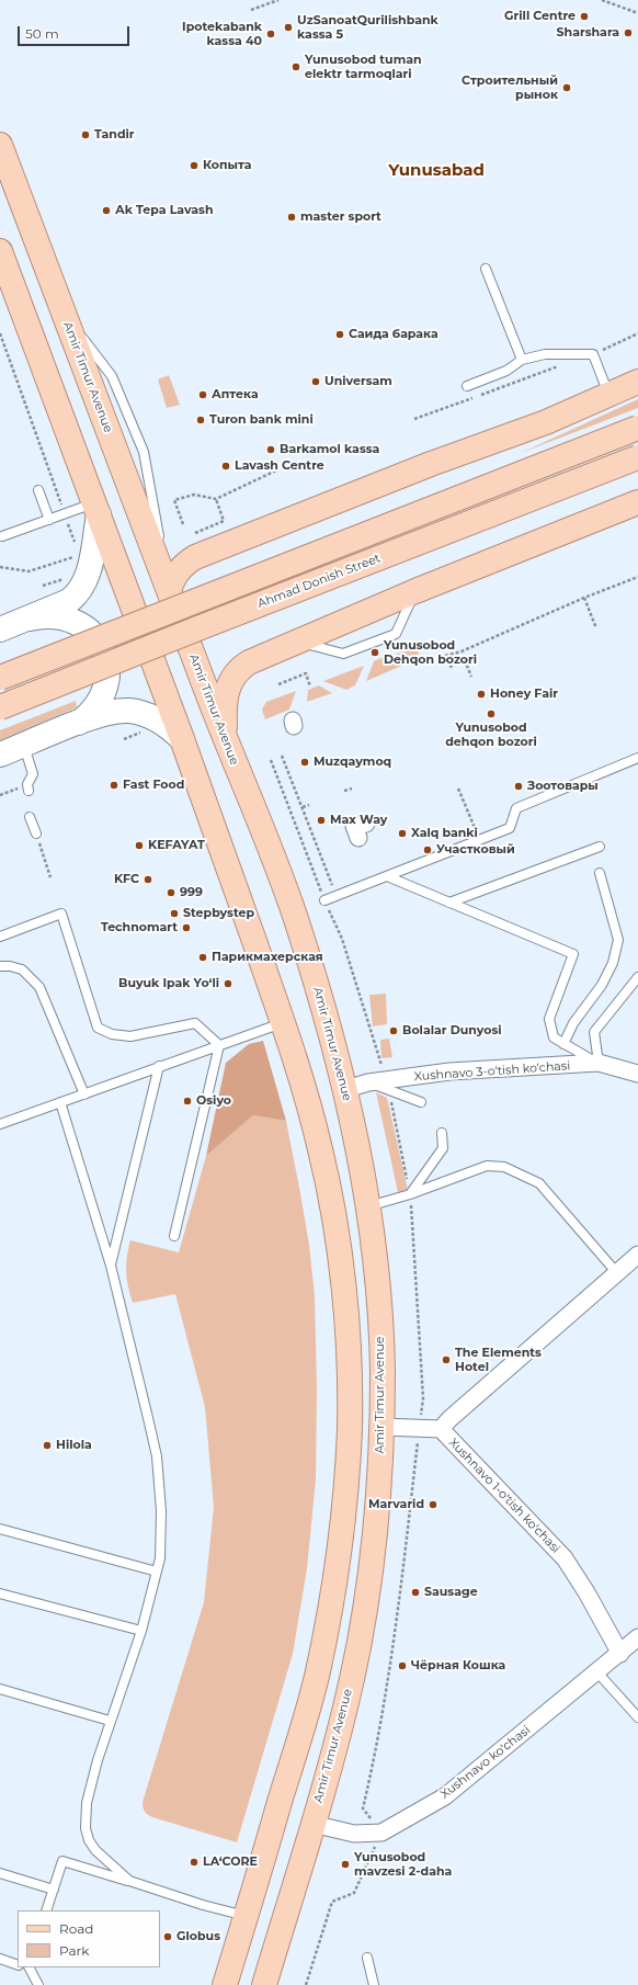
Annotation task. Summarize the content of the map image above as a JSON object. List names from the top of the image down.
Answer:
{
  "streets": {
    "main road": ["Amir Timur Avenue", "Ahmad Donish Street"],
    "street": ["Xushnavo 3-o'tish ko'chasi", "Xushnavo 1-o'tish ko'chasi", "Xushnavo ko'chasi"]
  },
  "crossings": [
    ["Amir Timur Avenue", "Xushnavo 3-o'tish ko'chasi"],
    ["Amir Timur Avenue", "Xushnavo ko'chasi"],
    ["Xushnavo 1-o'tish ko'chasi", "Xushnavo ko'chasi"]
  ],
  "districts": ["Yunusabad"],
  "places": [
    "Grill Centre",
    "UzSanoatQurilishbank kassa 5",
    "Sharshara",
    "Ipotekabank kassa 40",
    "Yunusobod tuman elektr tarmoqlari",
    "Строительный рынок",
    "Tandir",
    "Копыта",
    "Аk Tepa Lavash",
    "master sport",
    "Саида барака",
    "Universam",
    "Аптека",
    "Turon bank mini",
    "Barkamol kassa",
    "Lavash Centre",
    "Yunusobod Dehqon bozori",
    "Honey Fair",
    "Yunusobod dehqon bozori",
    "Muzqaymoq",
    "Fast Food",
    "Зоотовары",
    "Max Way",
    "Xalq banki",
    "KEFAYAT",
    "Участковый",
    "KFC",
    "999",
    "Stepbystep",
    "Technomart",
    "Парикмахерская",
    "Buyuk Ipak Yo‘li",
    "Bolalar Dunyosi",
    "Osiyo",
    "The Elements Hotel",
    "Hilola",
    "Marvarid",
    "Sausage",
    "Чёрная Кошка",
    "LA‘CORE",
    "Yunusobod mavzesi 2-daha",
    "Globus"
  ],
  "legend": ["Road", "Park"],
  "scale_bar": "50 m"
}
